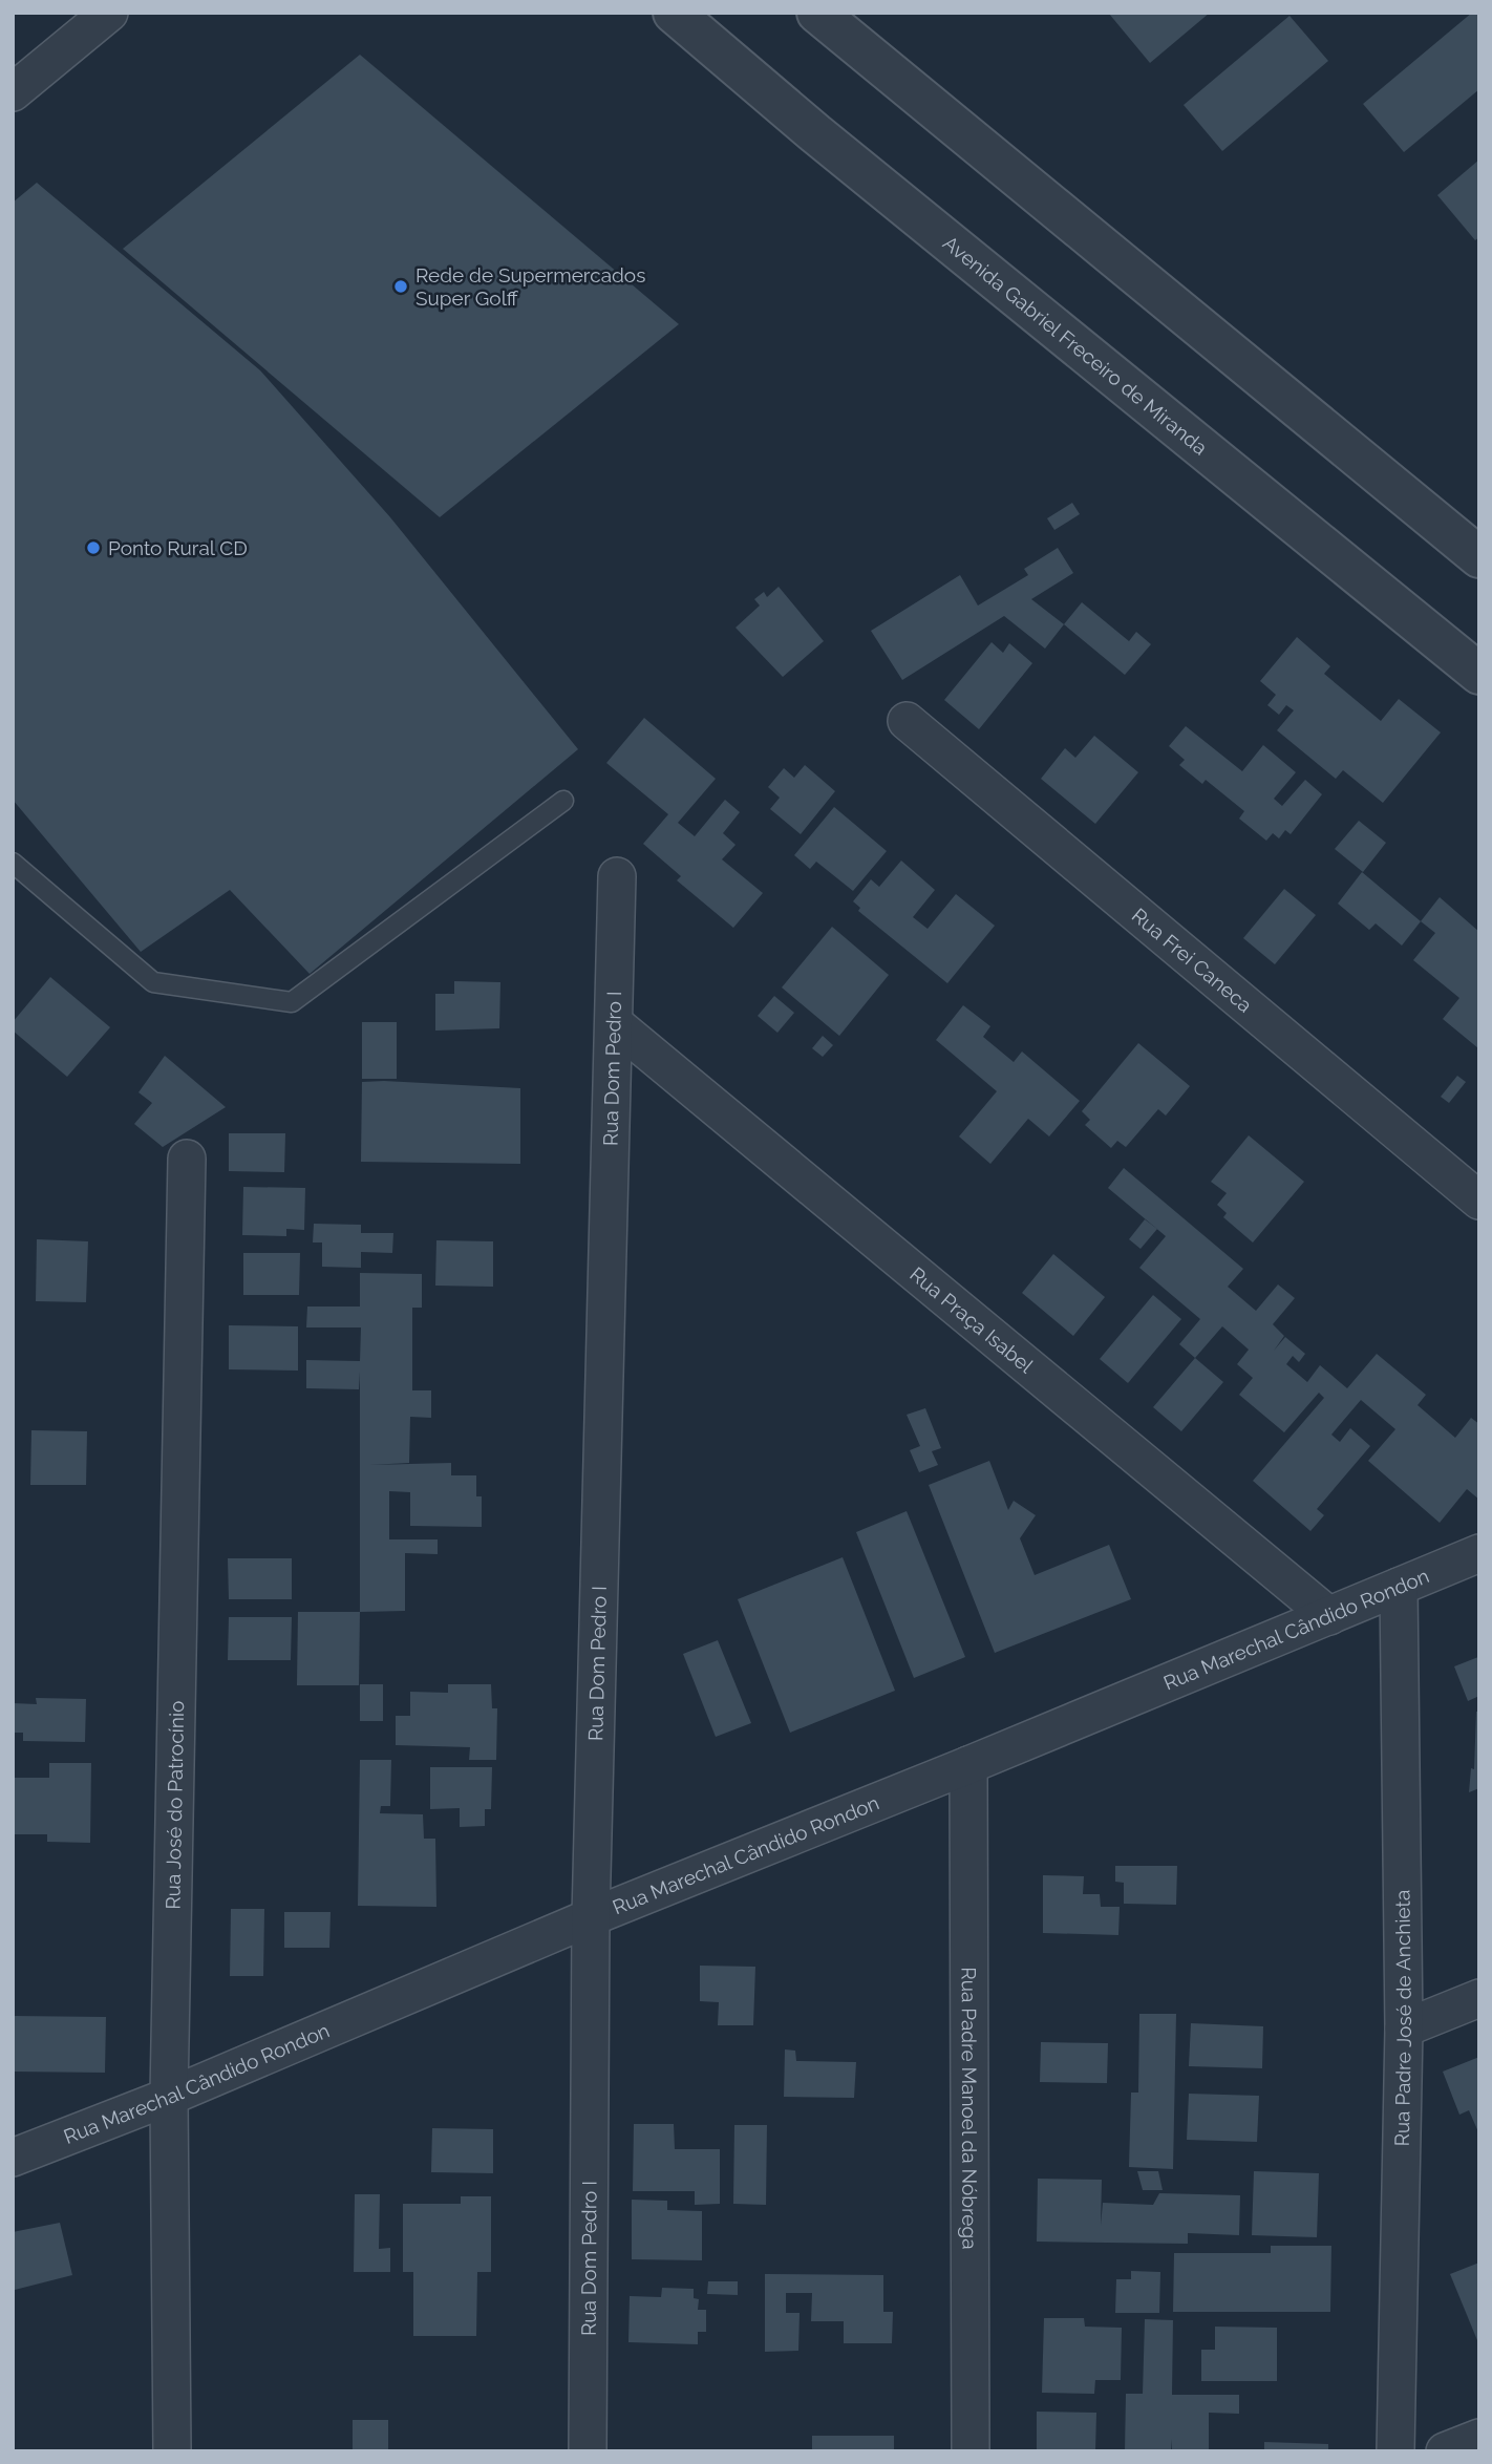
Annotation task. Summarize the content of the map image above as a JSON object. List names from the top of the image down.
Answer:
{
  "streets": {
    "street": [
      "Avenida Gabriel Freceiro de Miranda",
      "Rua Frei Caneca",
      "Rua Dom Pedro I",
      "Rua Praça Isabel",
      "Rua Marechal Cândido Rondon",
      "Rua José do Patrocínio",
      "Rua Padre José de Anchieta",
      "Rua Padre Manoel da Nóbrega"
    ]
  },
  "crossings": [
    ["Rua Dom Pedro I", "Rua Praça Isabel"],
    ["Rua Dom Pedro I", "Rua Marechal Cândido Rondon"],
    ["Rua Praça Isabel", "Rua Marechal Cândido Rondon"],
    ["Rua Marechal Cândido Rondon", "Rua José do Patrocínio"],
    ["Rua Marechal Cândido Rondon", "Rua Padre José de Anchieta"],
    ["Rua Marechal Cândido Rondon", "Rua Padre Manoel da Nóbrega"]
  ],
  "places": ["Rede de Supermercados Super Golff", "Ponto Rural CD"]
}
